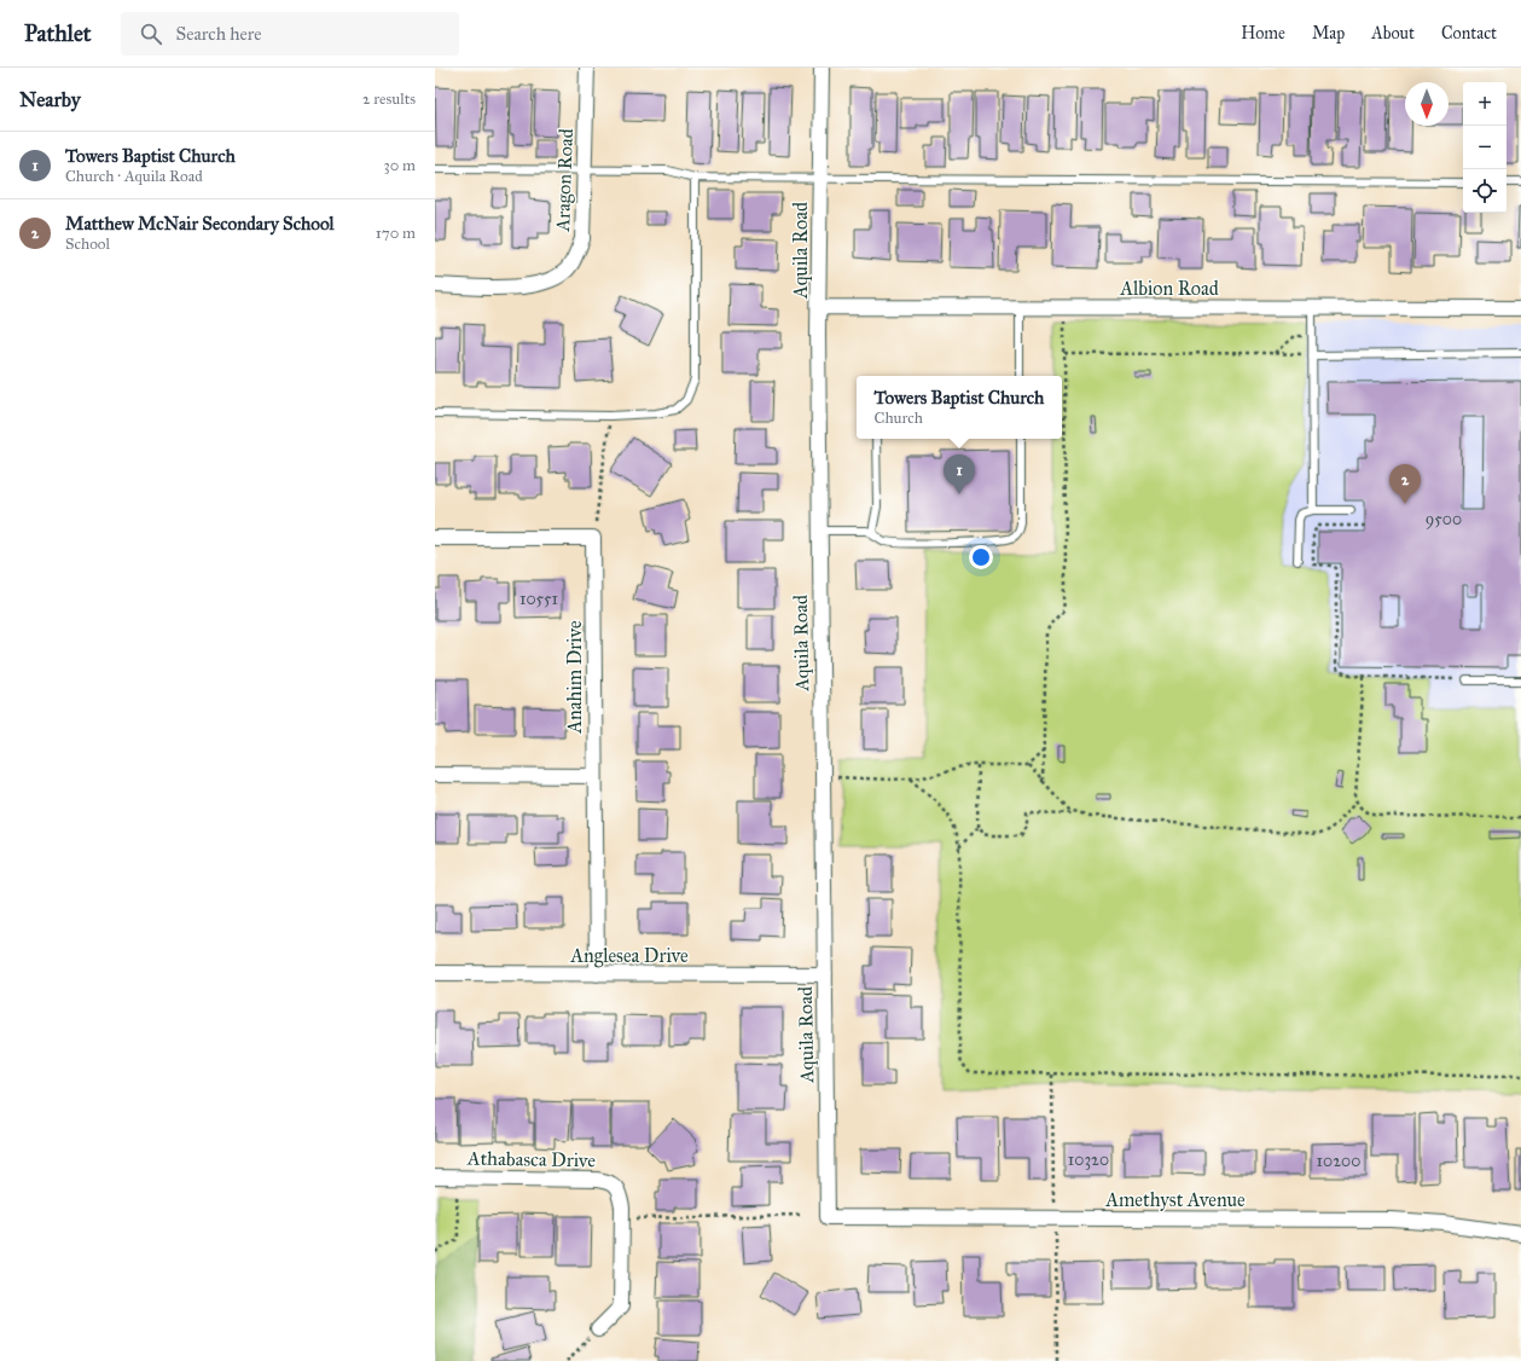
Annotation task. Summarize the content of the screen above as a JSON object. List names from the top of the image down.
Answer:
{
  "streets": {
    "street": [
      "Aragon Road",
      "Aquila Road",
      "Albion Road",
      "Anahim Drive",
      "Anglesea Drive",
      "Athabasca Drive",
      "Amethyst Avenue"
    ]
  },
  "crossings": [
    ["Aquila Road", "Albion Road"],
    ["Aquila Road", "Anglesea Drive"],
    ["Aquila Road", "Amethyst Avenue"],
    ["Anahim Drive", "Anglesea Drive"]
  ],
  "house_numbers": [
    "9500",
    "10551",
    "10320",
    "10200"
  ],
  "north": "bottom",
  "page": {
    "header": "Pathlet",
    "search": "Search here",
    "nav": [
      "Home",
      "Map",
      "About",
      "Contact"
    ],
    "heading": ["Nearby", "2 results"],
    "map_buttons": ["+", "−"],
    "list": [
      {
        "mark": "1",
        "name": "Towers Baptist Church",
        "note": "Church · Aquila Road",
        "value": "30 m"
      },
      {
        "mark": "2",
        "name": "Matthew McNair Secondary School",
        "note": "School",
        "value": "170 m"
      }
    ],
    "popup": ["Towers Baptist Church", "Church"],
    "pins": ["1", "2"]
  }
}
